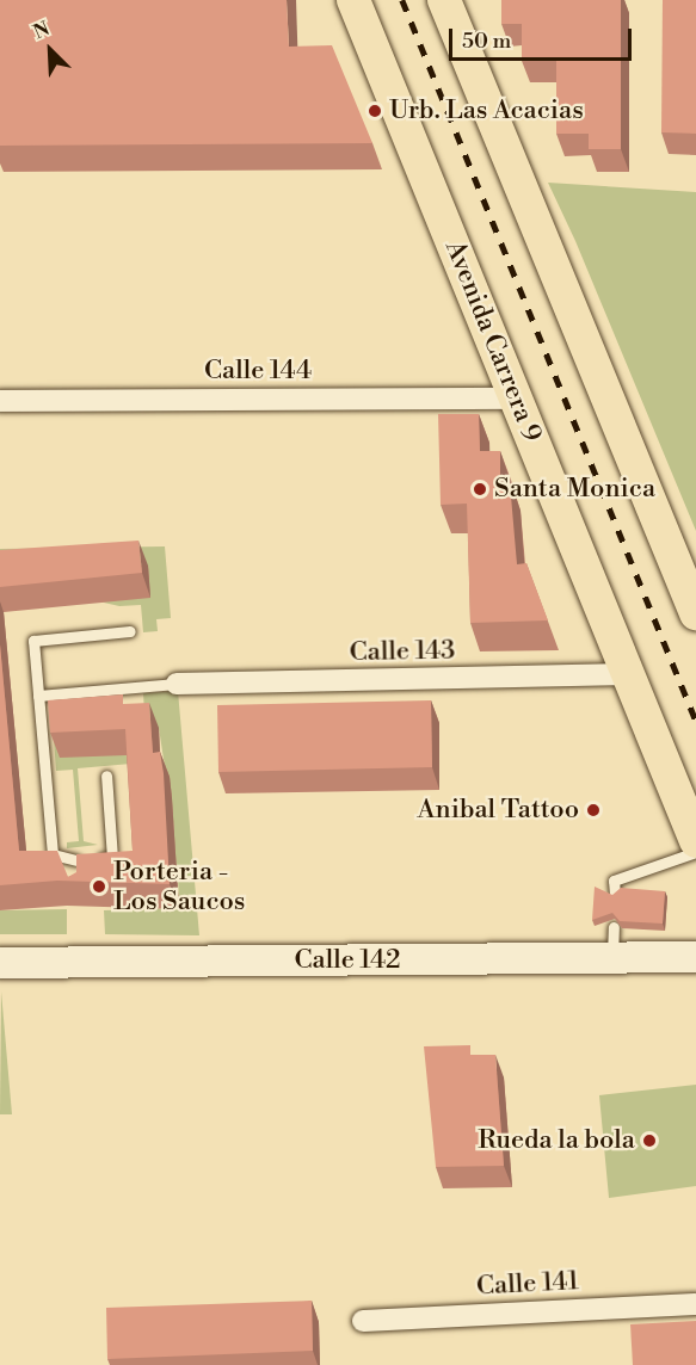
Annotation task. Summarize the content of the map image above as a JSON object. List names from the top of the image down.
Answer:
{
  "streets": {
    "main road": ["Avenida Carrera 9", "Calle 142"],
    "street": ["Calle 144", "Calle 143", "Calle 141"]
  },
  "crossings": [
    ["Avenida Carrera 9", "Calle 144"],
    ["Avenida Carrera 9", "Calle 143"]
  ],
  "places": [
    "Urb. Las Acacias",
    "Santa Monica",
    "Anibal Tattoo",
    "Porteria - Los Saucos",
    "Rueda la bola"
  ],
  "scale_bar": "50 m",
  "north": "top left"
}
